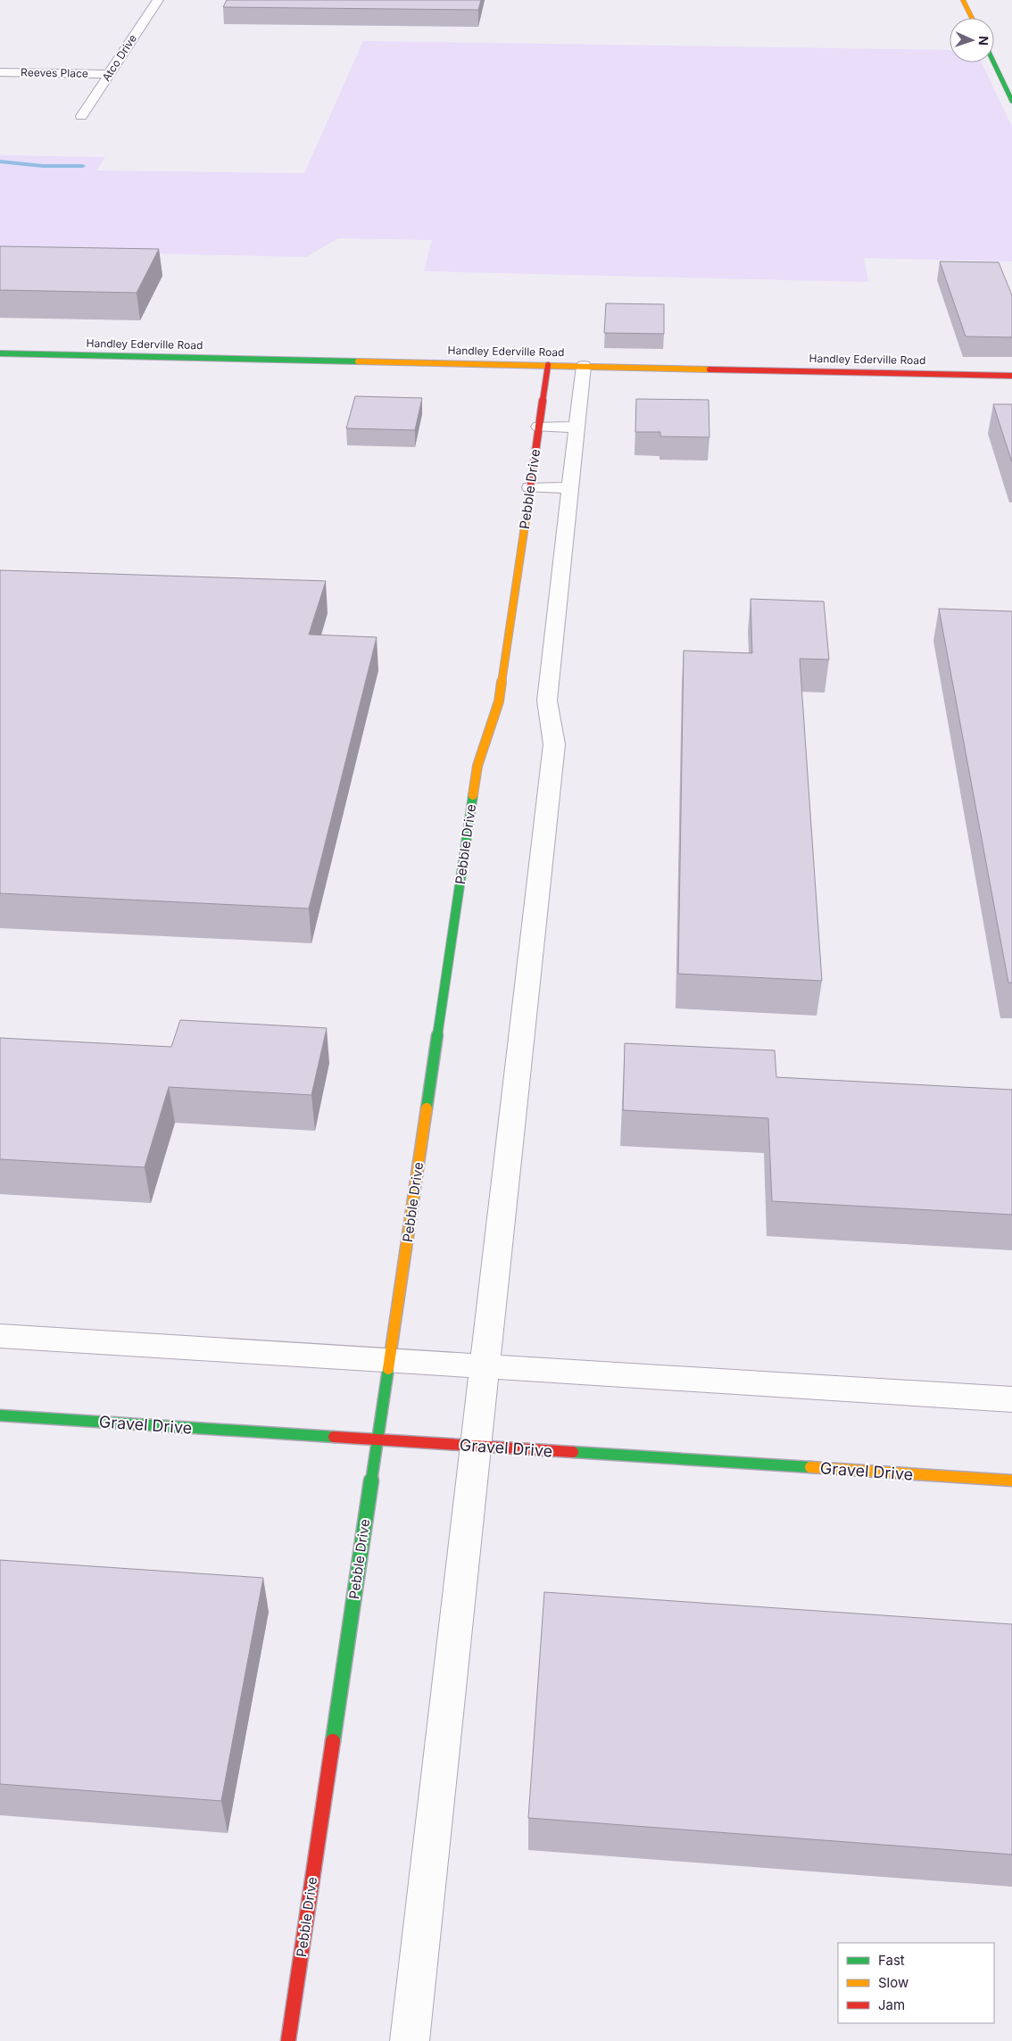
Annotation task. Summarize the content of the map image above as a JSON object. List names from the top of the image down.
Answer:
{
  "streets": {
    "street": [
      "Atco Drive",
      "Reeves Place",
      "Handley Ederville Road",
      "Pebble Drive",
      "Gravel Drive"
    ]
  },
  "crossings": [
    ["Atco Drive", "Reeves Place"],
    ["Handley Ederville Road", "Pebble Drive"],
    ["Pebble Drive", "Gravel Drive"]
  ],
  "legend": ["Fast", "Slow", "Jam"],
  "north": "right"
}
